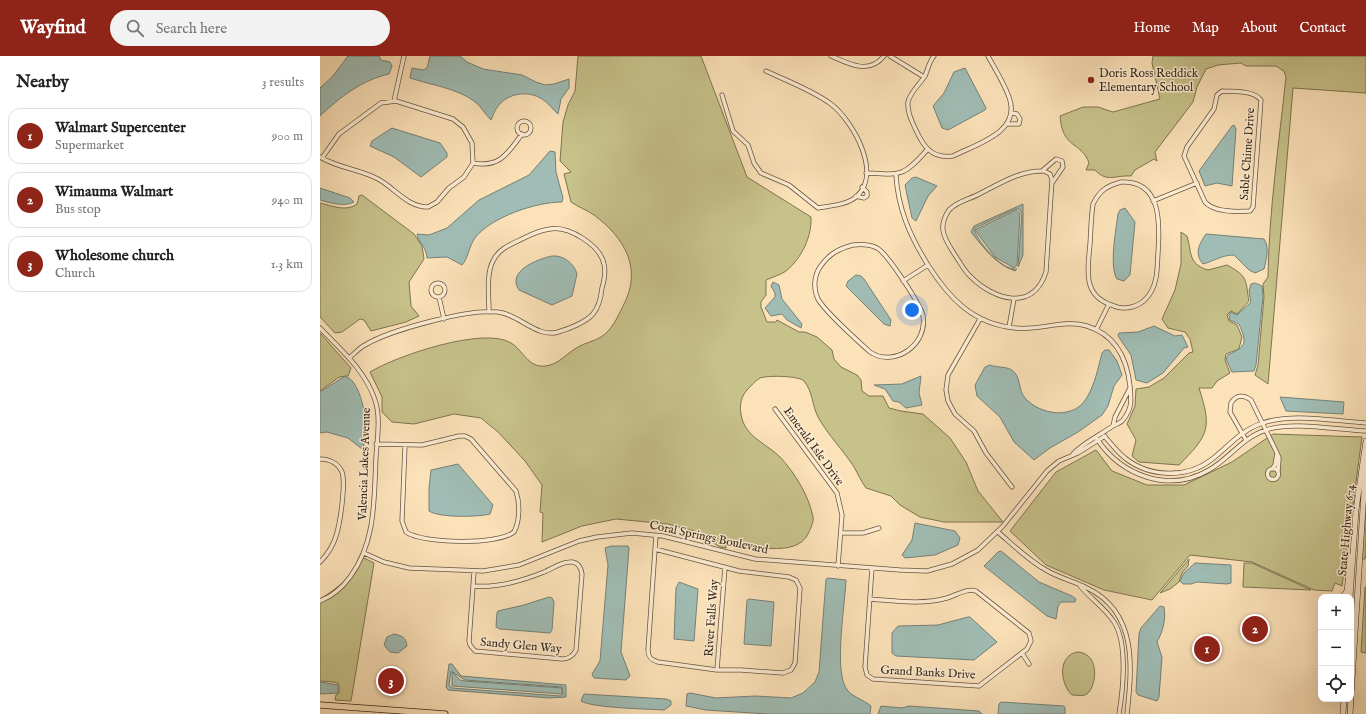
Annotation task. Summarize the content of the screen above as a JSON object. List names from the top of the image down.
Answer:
{
  "streets": {
    "main road": ["State Highway 674"],
    "street": [
      "Sable Chime Drive",
      "Emerald Isle Drive",
      "Valencia Lakes Avenue",
      "Coral Springs Boulevard",
      "River Falls Way",
      "Sandy Glen Way",
      "Grand Banks Drive"
    ]
  },
  "crossings": [
    ["Emerald Isle Drive", "Coral Springs Boulevard"],
    ["Valencia Lakes Avenue", "Coral Springs Boulevard"],
    ["Coral Springs Boulevard", "Sandy Glen Way"],
    ["Coral Springs Boulevard", "Grand Banks Drive"]
  ],
  "places": ["Doris Ross Reddick Elementary School"],
  "page": {
    "header": "Wayfind",
    "search": "Search here",
    "nav": [
      "Home",
      "Map",
      "About",
      "Contact"
    ],
    "heading": ["Nearby", "3 results"],
    "list": [
      {
        "mark": "1",
        "name": "Walmart Supercenter",
        "note": "Supermarket",
        "value": "900 m"
      },
      {
        "mark": "2",
        "name": "Wimauma Walmart",
        "note": "Bus stop",
        "value": "940 m"
      },
      {
        "mark": "3",
        "name": "Wholesome church",
        "note": "Church",
        "value": "1.3 km"
      }
    ],
    "map_buttons": ["+", "−"],
    "pins": ["2", "1", "3"]
  }
}
